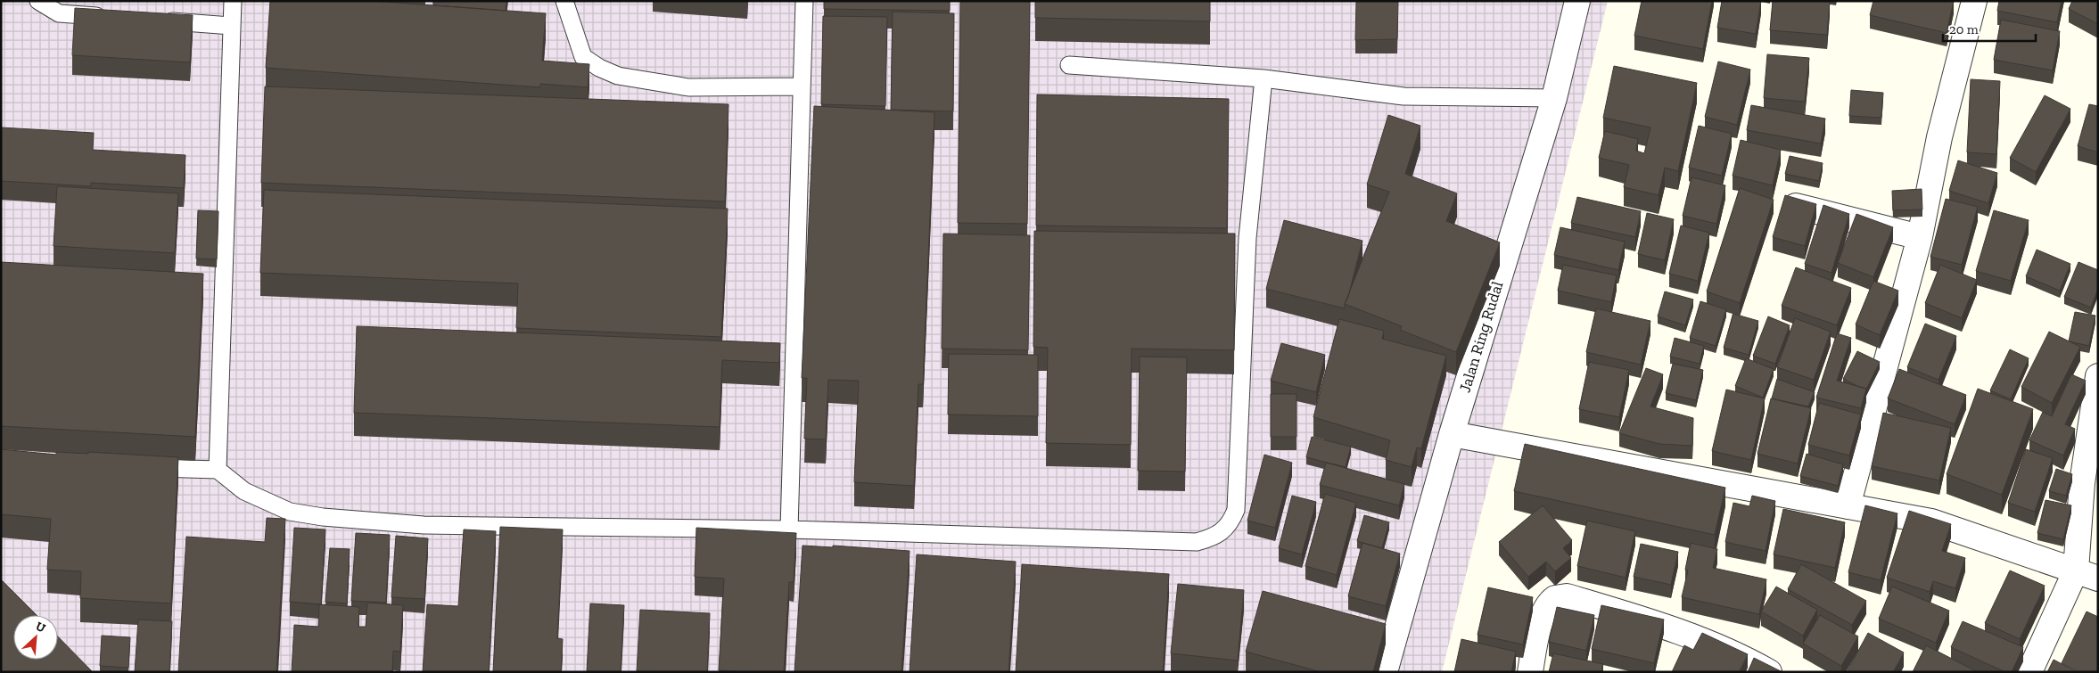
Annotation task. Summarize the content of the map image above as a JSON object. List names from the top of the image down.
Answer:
{
  "streets": {
    "street": ["Jalan Ring Rudal"]
  },
  "scale_bar": "20 m",
  "north": "top right"
}
